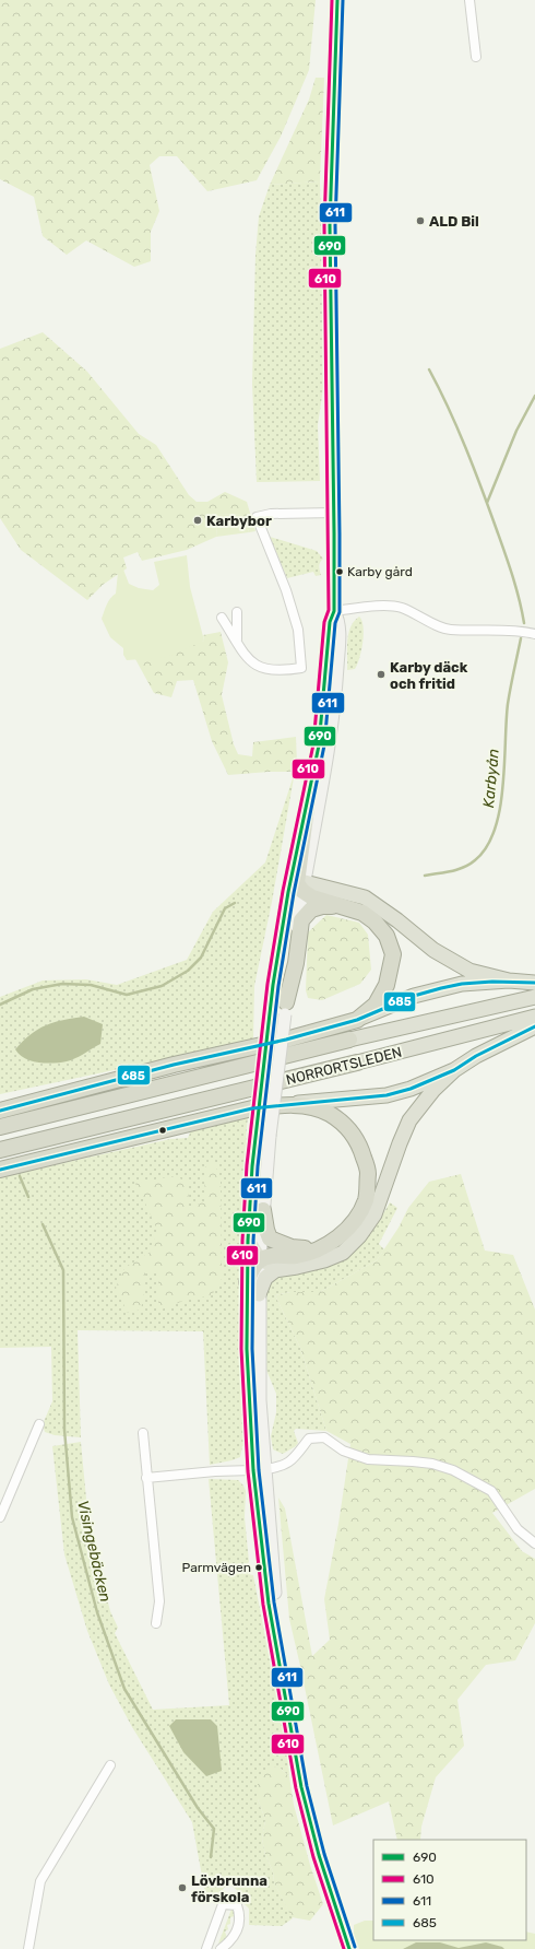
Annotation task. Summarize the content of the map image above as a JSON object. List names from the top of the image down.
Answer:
{
  "streets": {
    "highway": ["NORRORTSLEDEN"]
  },
  "water": ["Karbyån", "Visingebäcken"],
  "places": [
    "ALD Bil",
    "Karbybor",
    "Karby gård",
    "Karby däck och fritid",
    "Parmvägen",
    "Lövbrunna förskola"
  ],
  "lines": [
    "transit line 690",
    "transit line 610",
    "transit line 611",
    "transit line 685"
  ],
  "legend": [
    "690",
    "610",
    "611",
    "685"
  ]
}
